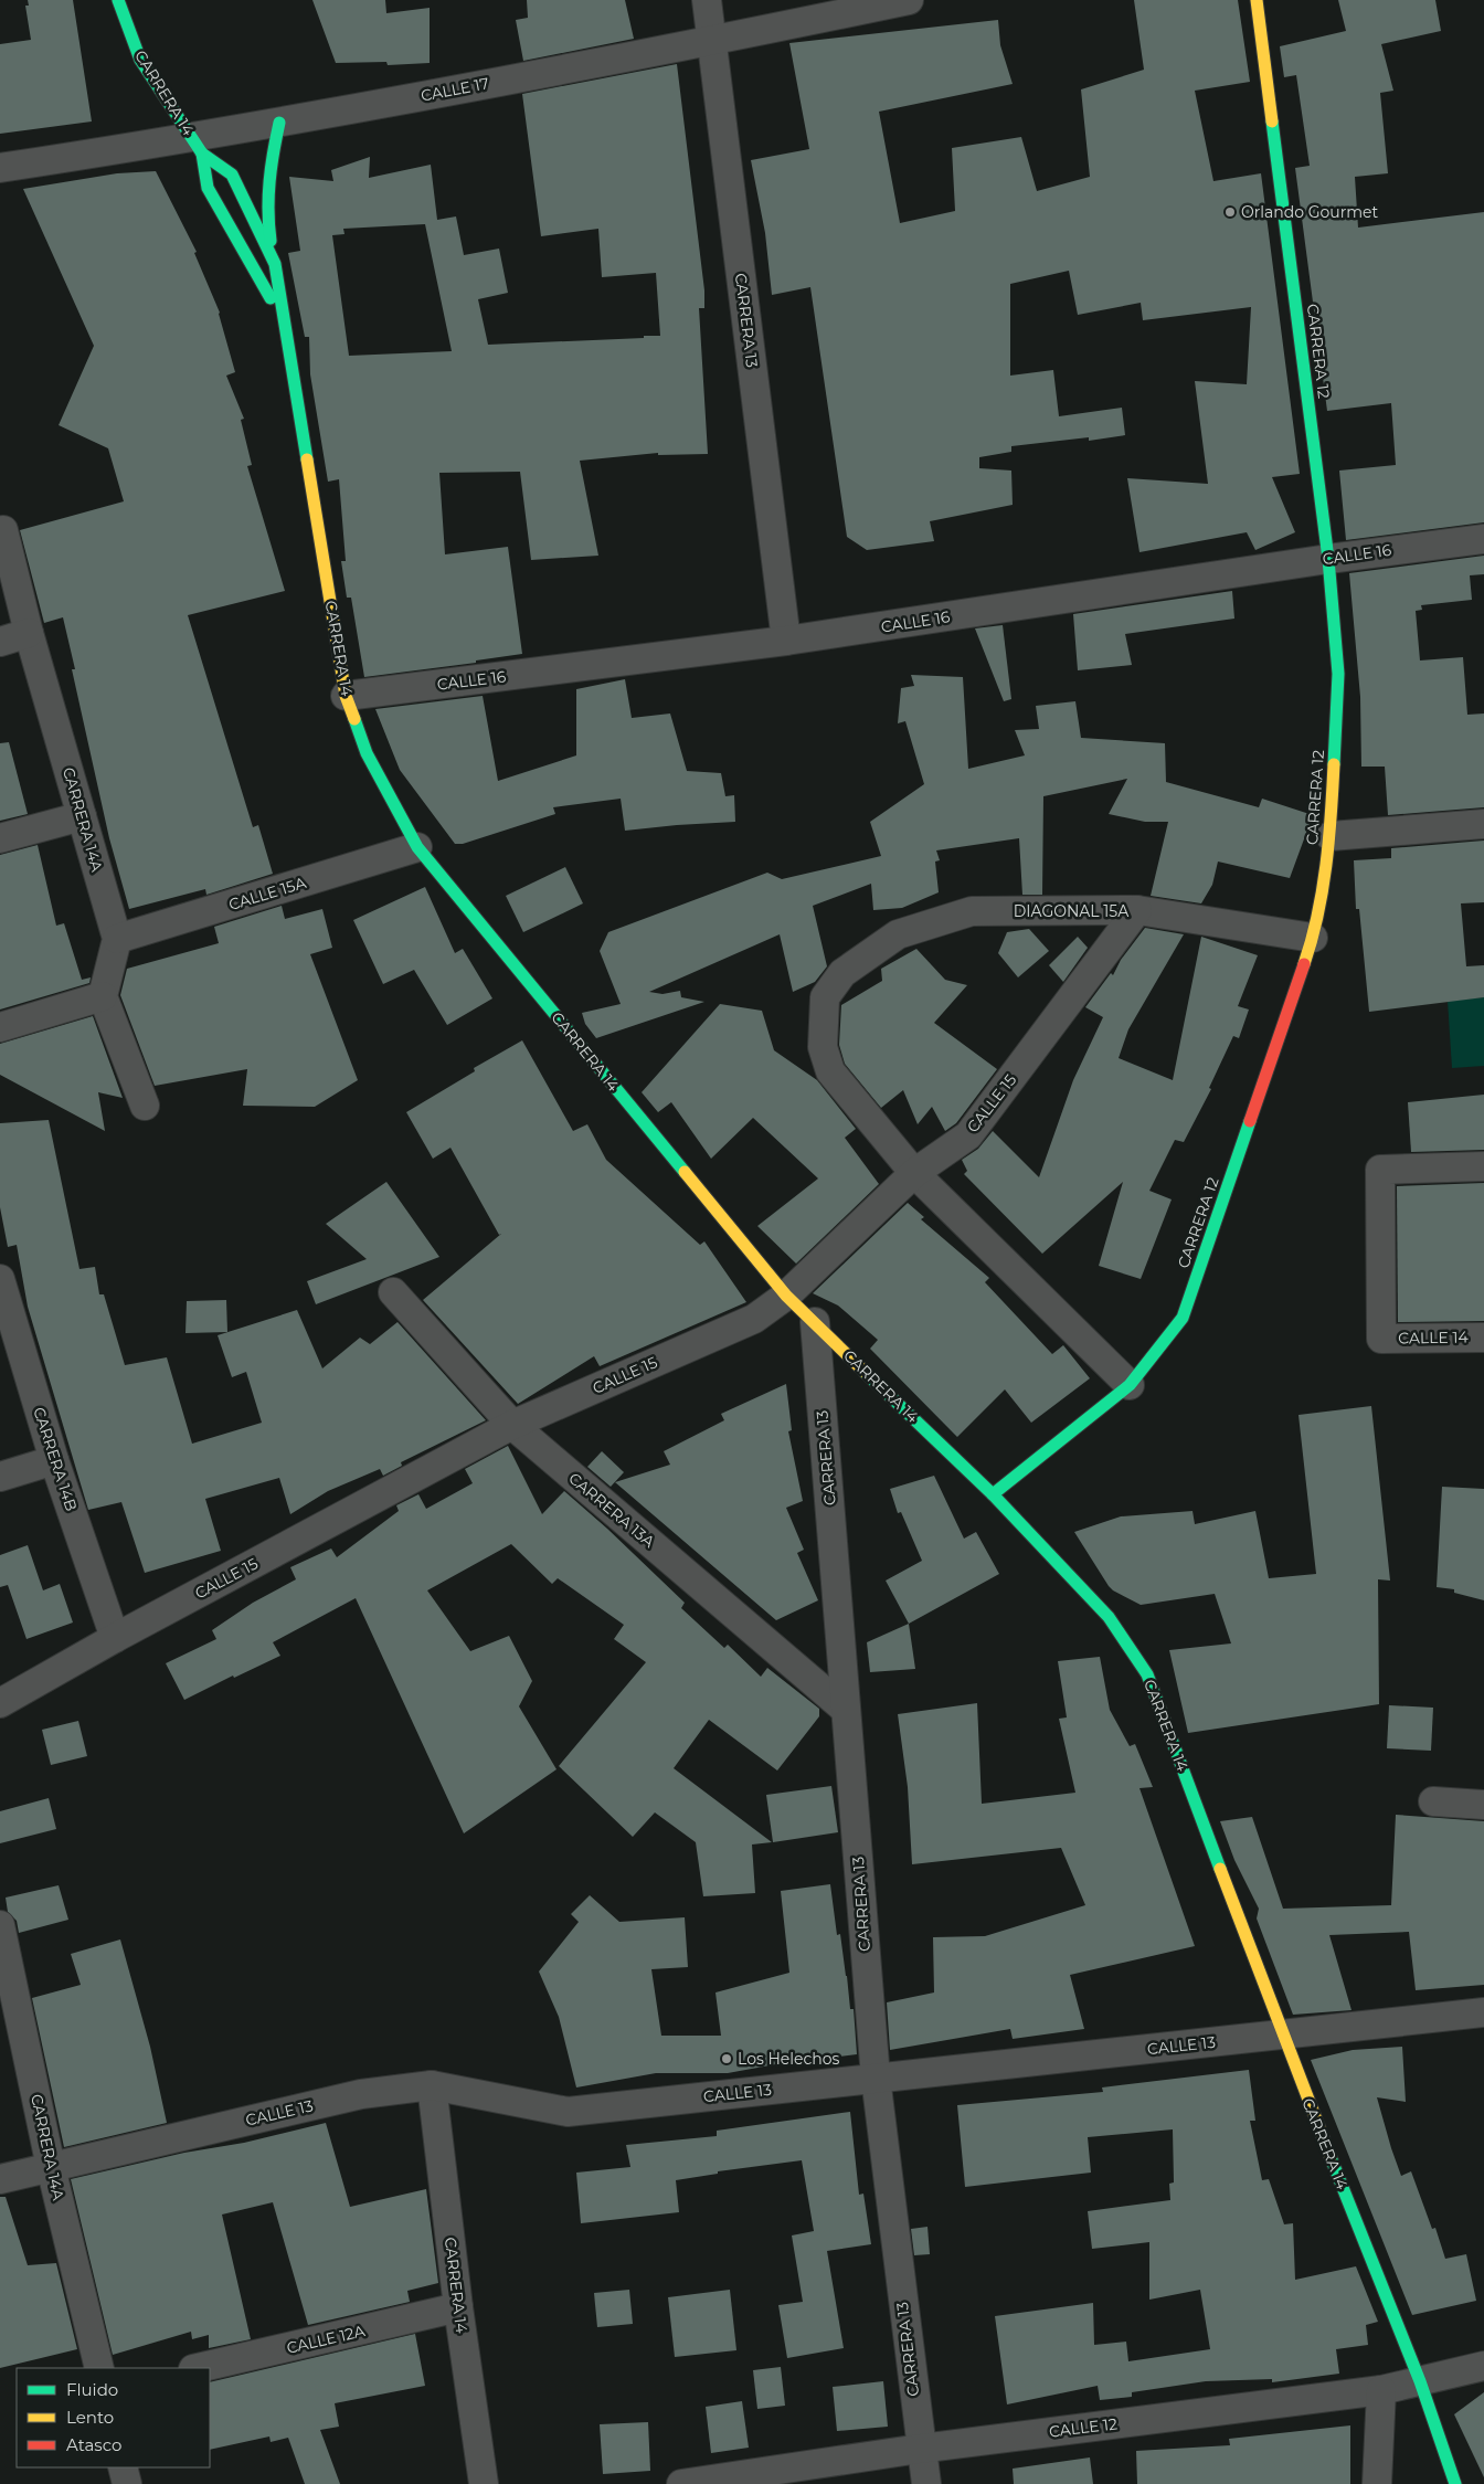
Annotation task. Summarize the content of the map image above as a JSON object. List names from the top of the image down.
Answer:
{
  "streets": {
    "street": [
      "CALLE 17",
      "CARRERA 14",
      "CARRERA 13",
      "CARRERA 12",
      "CALLE 16",
      "CARRERA 14A",
      "CALLE 15A",
      "DIAGONAL 15A",
      "CALLE 15",
      "CALLE 14",
      "CARRERA 14B",
      "CARRERA 13A",
      "CALLE 13",
      "CALLE 12A",
      "CALLE 12"
    ]
  },
  "crossings": [
    ["CALLE 17", "CARRERA 14"],
    ["CALLE 17", "CARRERA 13"],
    ["CARRERA 14", "CARRERA 13"],
    ["CARRERA 14", "CARRERA 12"],
    ["CARRERA 14", "CALLE 16"],
    ["CARRERA 14", "CALLE 15A"],
    ["CARRERA 14", "CALLE 15"],
    ["CARRERA 14", "CALLE 13"],
    ["CARRERA 14", "CALLE 12A"],
    ["CARRERA 14", "CALLE 12"],
    ["CARRERA 13", "CALLE 16"],
    ["CARRERA 13", "CARRERA 13A"],
    ["CARRERA 13", "CALLE 13"],
    ["CARRERA 13", "CALLE 12"],
    ["CARRERA 12", "CALLE 16"],
    ["CARRERA 12", "DIAGONAL 15A"],
    ["CARRERA 14A", "CALLE 15A"],
    ["CARRERA 14A", "CALLE 13"],
    ["DIAGONAL 15A", "CALLE 15"],
    ["CALLE 15", "CARRERA 14B"],
    ["CALLE 15", "CARRERA 13A"]
  ],
  "places": ["Orlando Gourmet", "Los Helechos"],
  "legend": ["Fluido", "Lento", "Atasco"]
}
